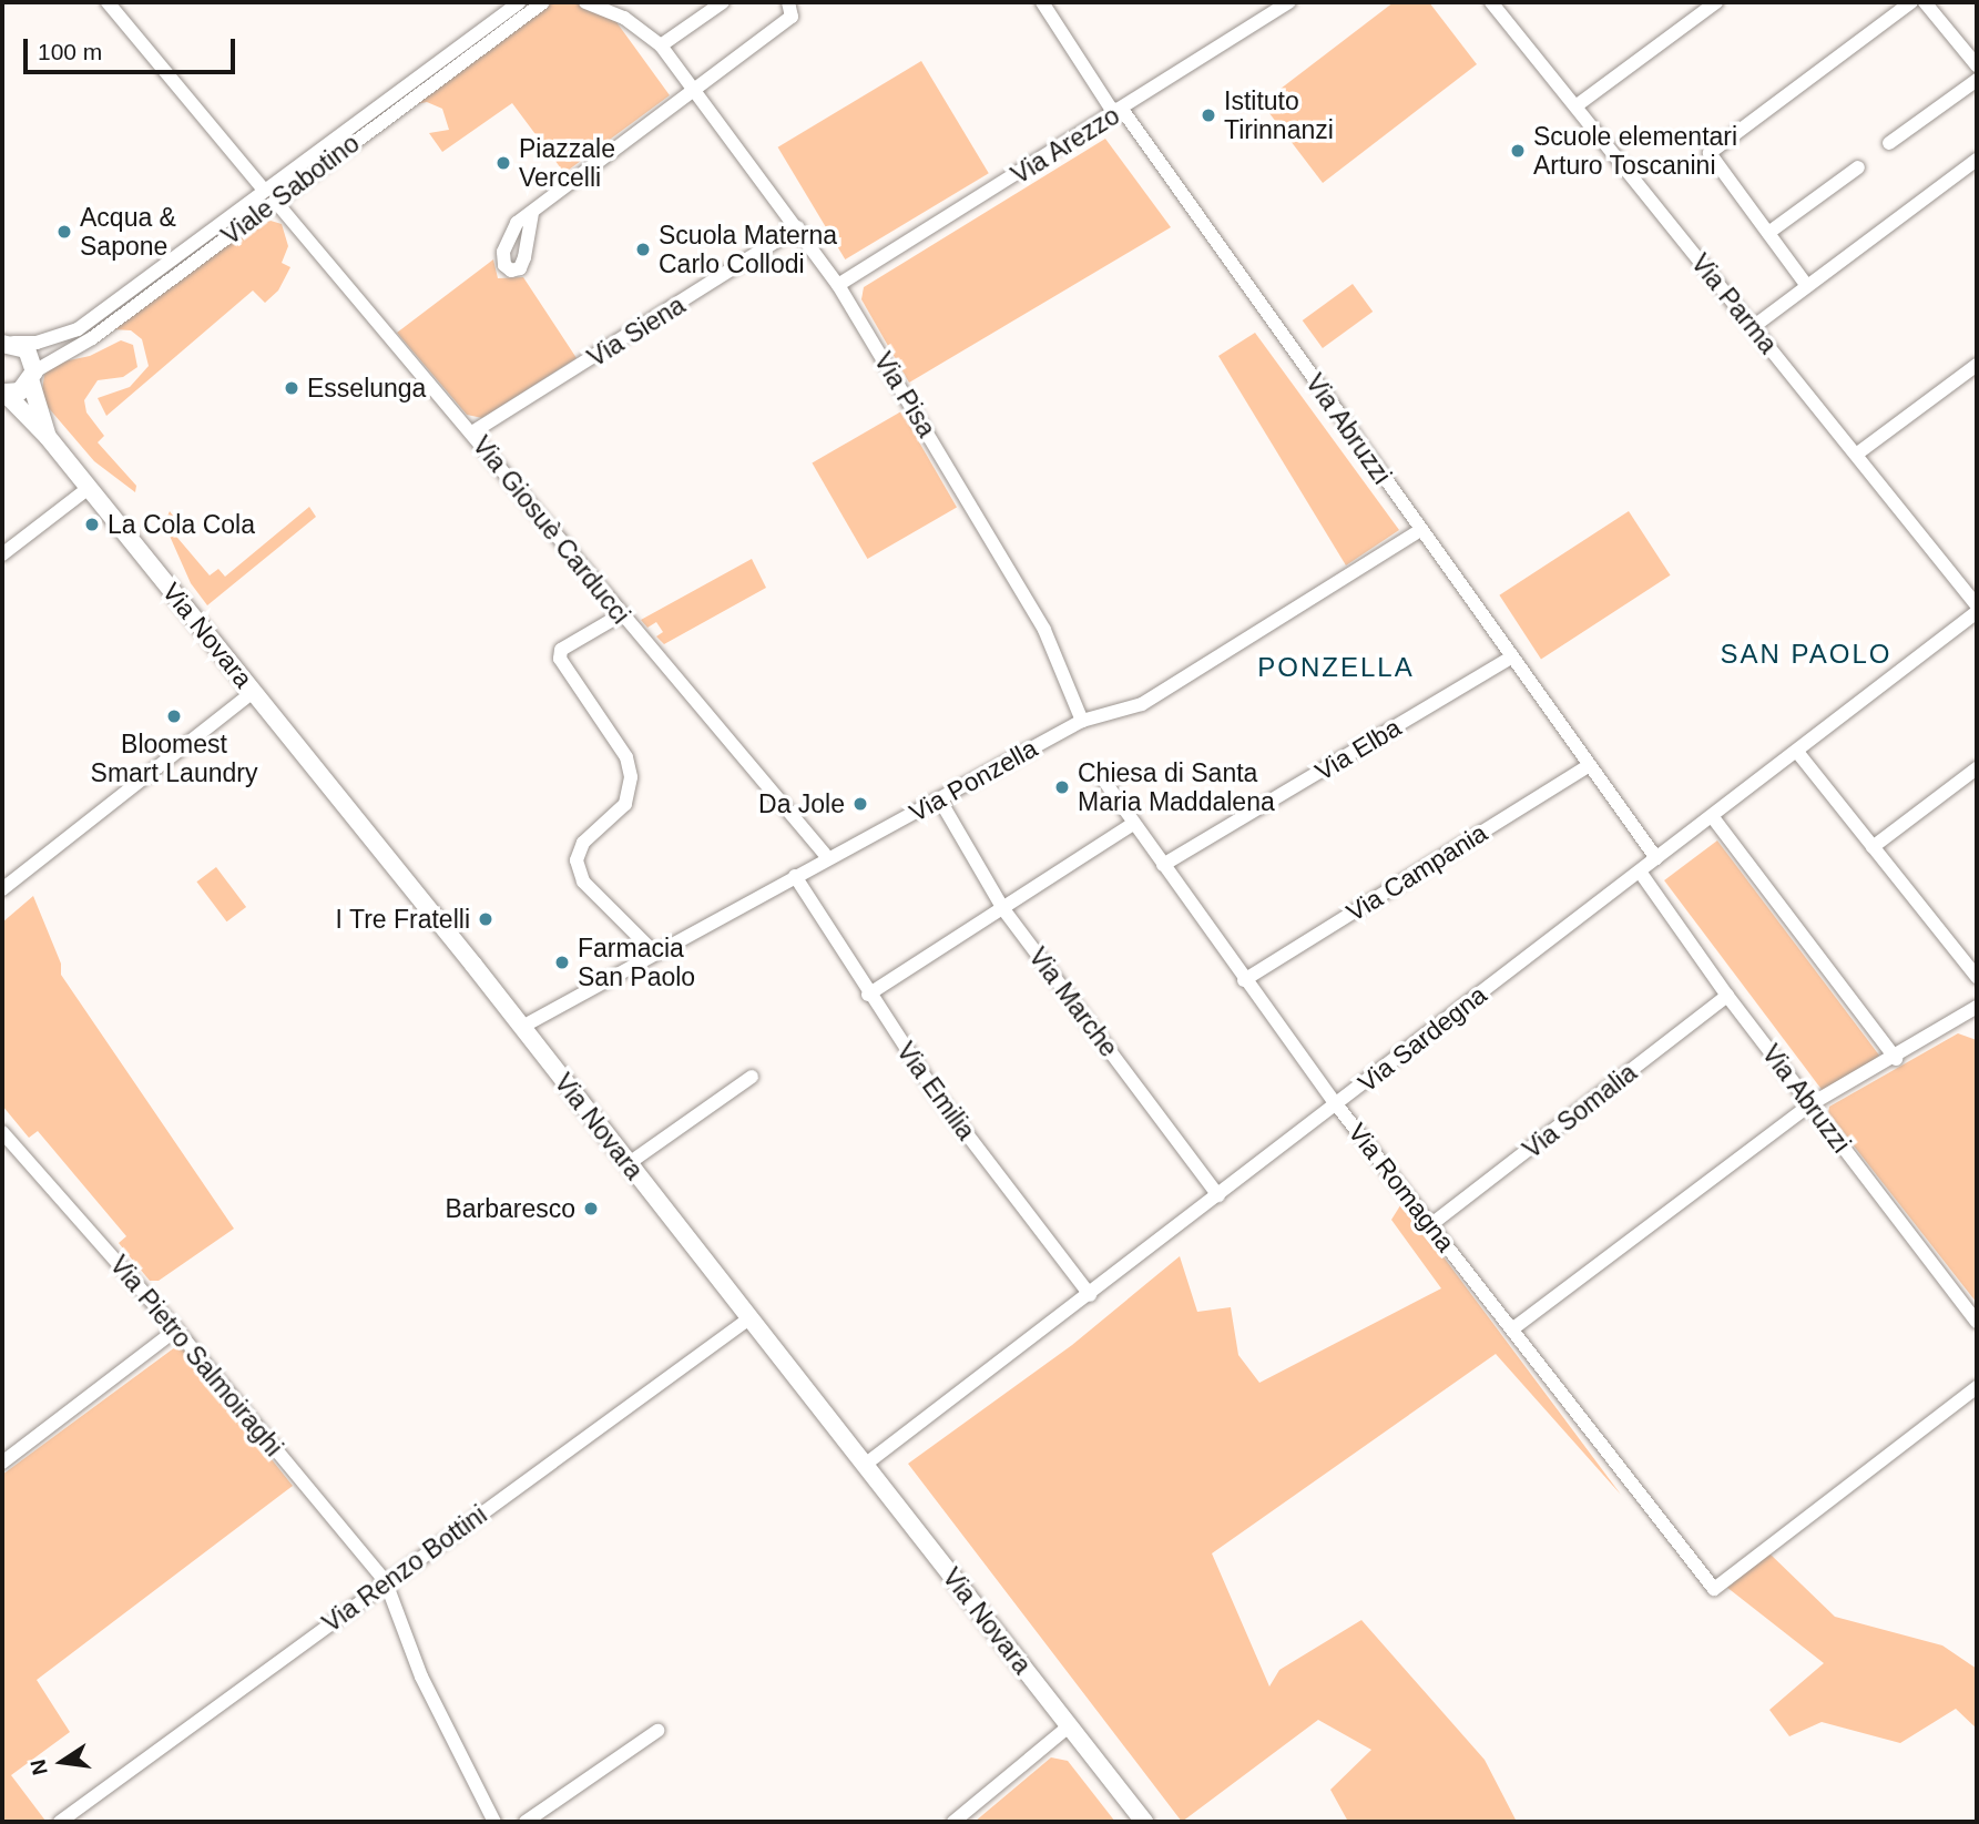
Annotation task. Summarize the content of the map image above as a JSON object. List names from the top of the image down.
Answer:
{
  "streets": {
    "street": [
      "Via Arezzo",
      "Viale Sabotino",
      "Via Parma",
      "Via Siena",
      "Via Pisa",
      "Via Abruzzi",
      "Via Giosuè Carducci",
      "Via Novara",
      "Via Elba",
      "Via Ponzella",
      "Via Campania",
      "Via Marche",
      "Via Sardegna",
      "Via Emilia",
      "Via Somalia",
      "Via Romagna",
      "Via Pietro Salmoiraghi",
      "Via Renzo Bottini"
    ]
  },
  "crossings": [
    ["Via Arezzo", "Via Pisa"],
    ["Via Arezzo", "Via Abruzzi"],
    ["Viale Sabotino", "Via Giosuè Carducci"],
    ["Viale Sabotino", "Via Novara"],
    ["Via Siena", "Via Pisa"],
    ["Via Siena", "Via Giosuè Carducci"],
    ["Via Pisa", "Via Ponzella"],
    ["Via Abruzzi", "Via Elba"],
    ["Via Abruzzi", "Via Ponzella"],
    ["Via Abruzzi", "Via Campania"],
    ["Via Abruzzi", "Via Sardegna"],
    ["Via Abruzzi", "Via Somalia"],
    ["Via Giosuè Carducci", "Via Ponzella"],
    ["Via Novara", "Via Ponzella"],
    ["Via Novara", "Via Sardegna"],
    ["Via Novara", "Via Renzo Bottini"],
    ["Via Elba", "Via Romagna"],
    ["Via Ponzella", "Via Marche"],
    ["Via Ponzella", "Via Emilia"],
    ["Via Campania", "Via Romagna"],
    ["Via Marche", "Via Sardegna"],
    ["Via Sardegna", "Via Emilia"],
    ["Via Sardegna", "Via Romagna"],
    ["Via Somalia", "Via Romagna"],
    ["Via Pietro Salmoiraghi", "Via Renzo Bottini"]
  ],
  "districts": ["SAN PAOLO", "PONZELLA"],
  "places": [
    "Istituto Tirinnanzi",
    "Scuole elementari Arturo Toscanini",
    "Piazzale Vercelli",
    "Acqua & Sapone",
    "Scuola Materna Carlo Collodi",
    "Esselunga",
    "La Cola Cola",
    "Bloomest Smart Laundry",
    "Chiesa di Santa Maria Maddalena",
    "Da Jole",
    "I Tre Fratelli",
    "Farmacia San Paolo",
    "Barbaresco"
  ],
  "scale_bar": "100 m",
  "north": "left"
}
